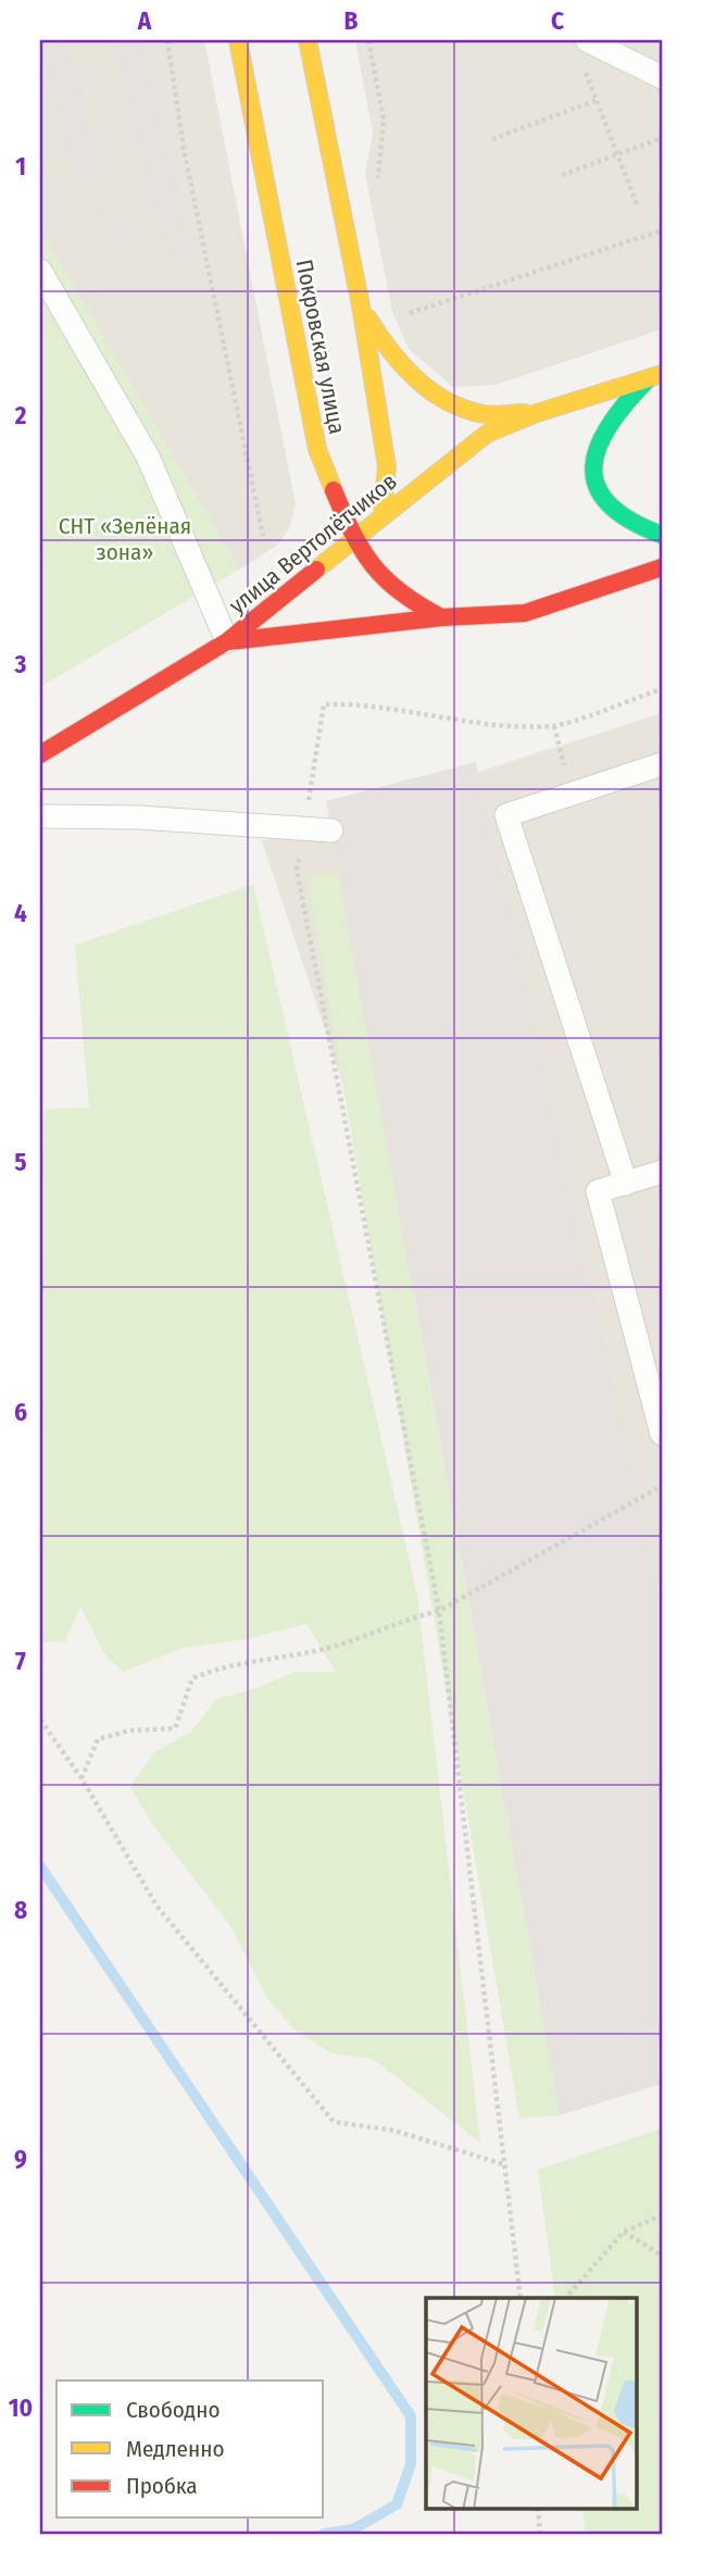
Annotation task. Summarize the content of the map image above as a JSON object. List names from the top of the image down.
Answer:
{
  "streets": {
    "main road": ["Покровская улица", "улица Вертолётчиков"]
  },
  "crossings": [
    ["Покровская улица", "улица Вертолётчиков"]
  ],
  "parks": ["СНТ «Зелёная зона»"],
  "legend": ["Свободно", "Медленно", "Пробка"],
  "grid": {
    "columns": ["A", "B", "C"],
    "rows": [
      "1",
      "2",
      "3",
      "4",
      "5",
      "6",
      "7",
      "8",
      "9",
      "10"
    ]
  }
}
